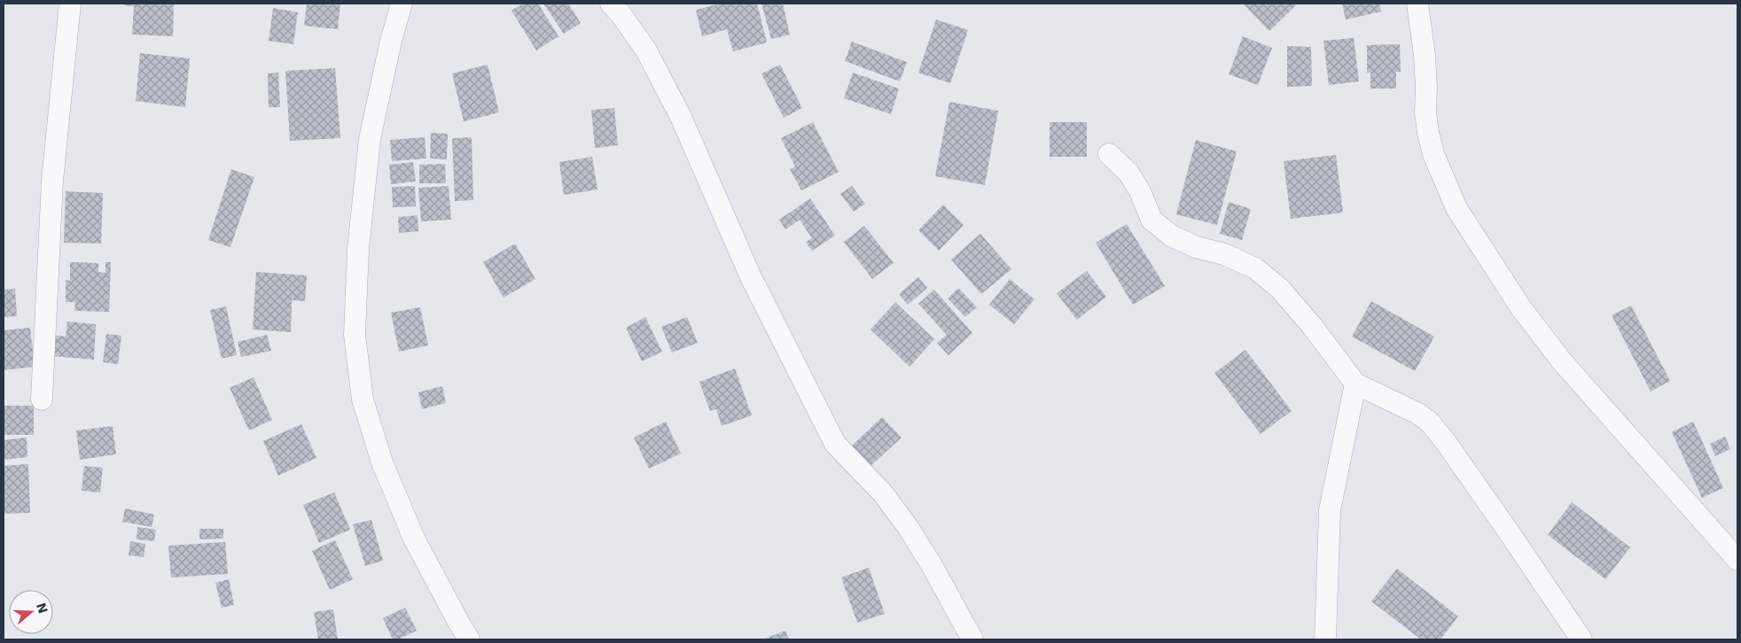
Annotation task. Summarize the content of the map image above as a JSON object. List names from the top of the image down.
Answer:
{
  "north": "right"
}
